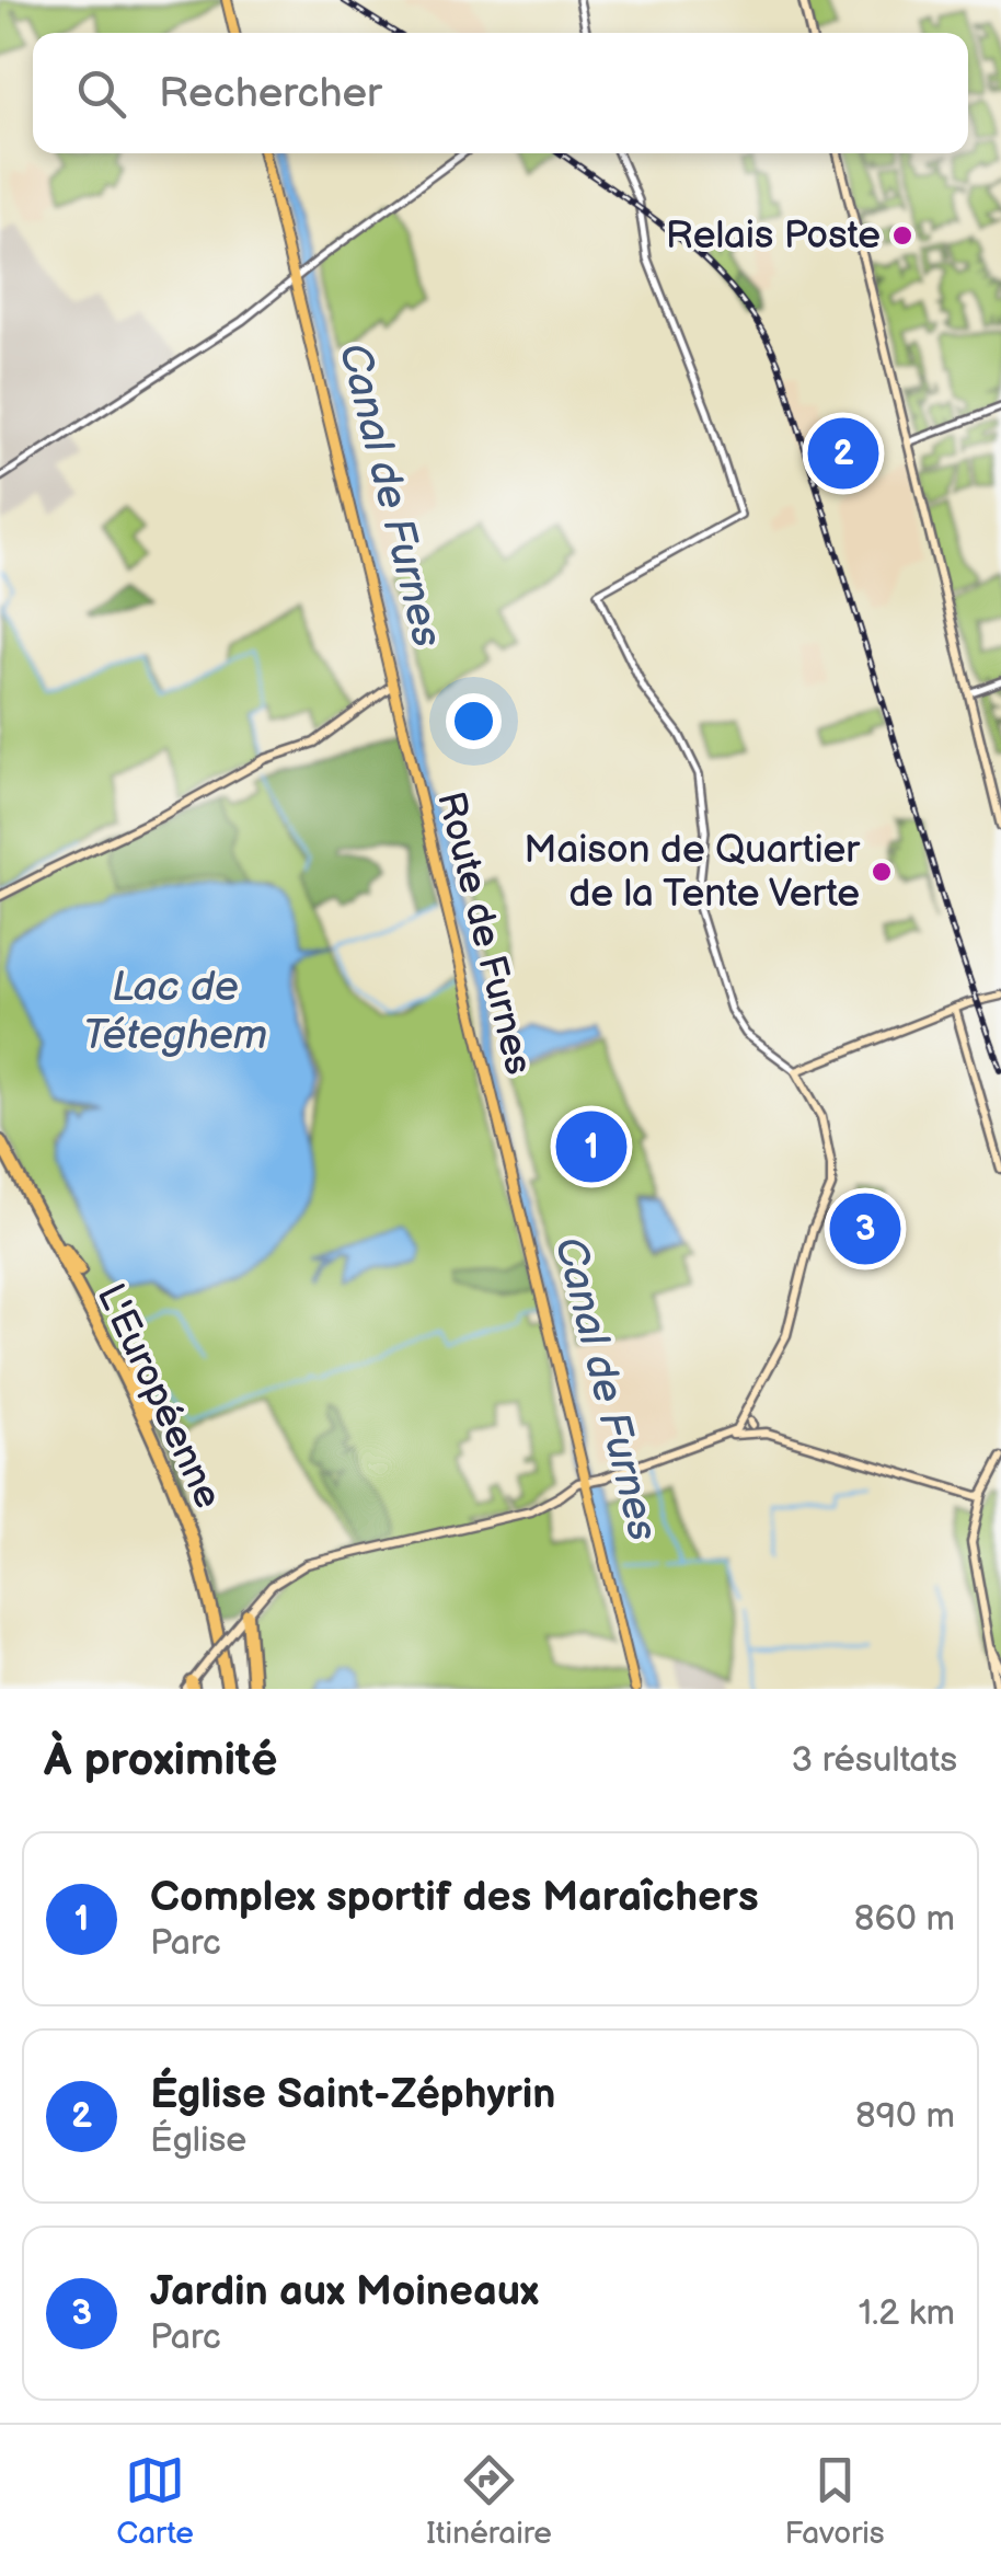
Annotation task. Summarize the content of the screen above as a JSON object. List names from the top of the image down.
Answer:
{
  "streets": {
    "highway": ["L'Européenne"],
    "main road": ["Route de Furnes"]
  },
  "water": ["Canal de Furnes", "Lac de Téteghem"],
  "places": ["Relais Poste", "Maison de Quartier de la Tente Verte"],
  "page": {
    "search": "Rechercher",
    "pins": ["2", "1", "3"],
    "heading": ["À proximité", "3 résultats"],
    "list": [
      {
        "mark": "1",
        "name": "Complex sportif des Maraîchers",
        "note": "Parc",
        "value": "860 m"
      },
      {
        "mark": "2",
        "name": "Église Saint-Zéphyrin",
        "note": "Église",
        "value": "890 m"
      },
      {
        "mark": "3",
        "name": "Jardin aux Moineaux",
        "note": "Parc",
        "value": "1.2 km"
      }
    ],
    "nav": ["Carte", "Itinéraire", "Favoris"]
  }
}
